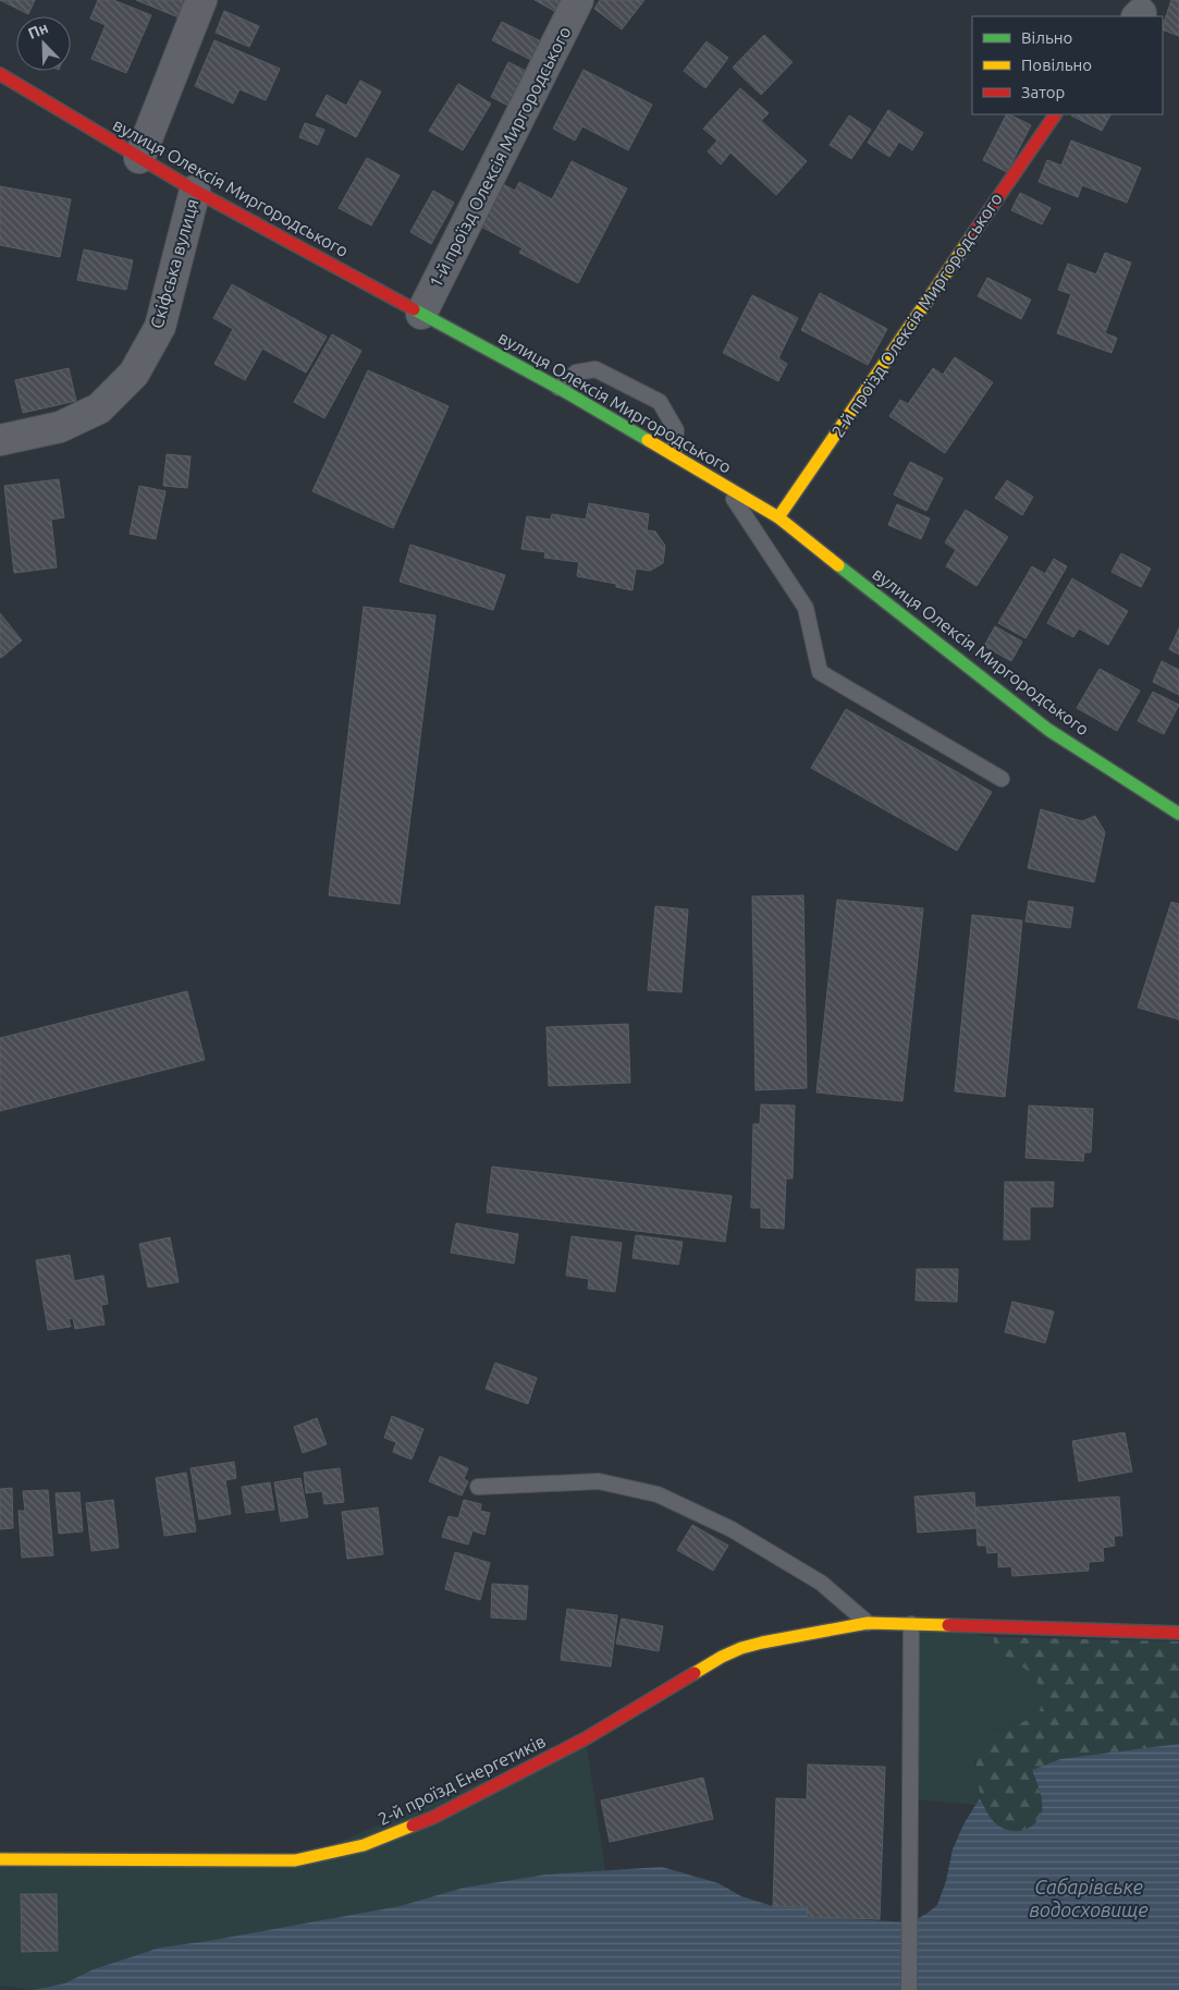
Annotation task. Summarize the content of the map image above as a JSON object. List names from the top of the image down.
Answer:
{
  "streets": {
    "street": [
      "1-й проїзд Олексія Миргородського",
      "вулиця Олексія Миргородського",
      "Скіфська вулиця",
      "2-й проїзд Олексія Миргородського",
      "2-й проїзд Енергетиків"
    ]
  },
  "crossings": [
    ["1-й проїзд Олексія Миргородського", "вулиця Олексія Миргородського"],
    ["вулиця Олексія Миргородського", "Скіфська вулиця"],
    ["вулиця Олексія Миргородського", "2-й проїзд Олексія Миргородського"]
  ],
  "water": ["Сабарівське водосховище"],
  "legend": ["Вільно", "Повільно", "Затор"],
  "north": "top left"
}
